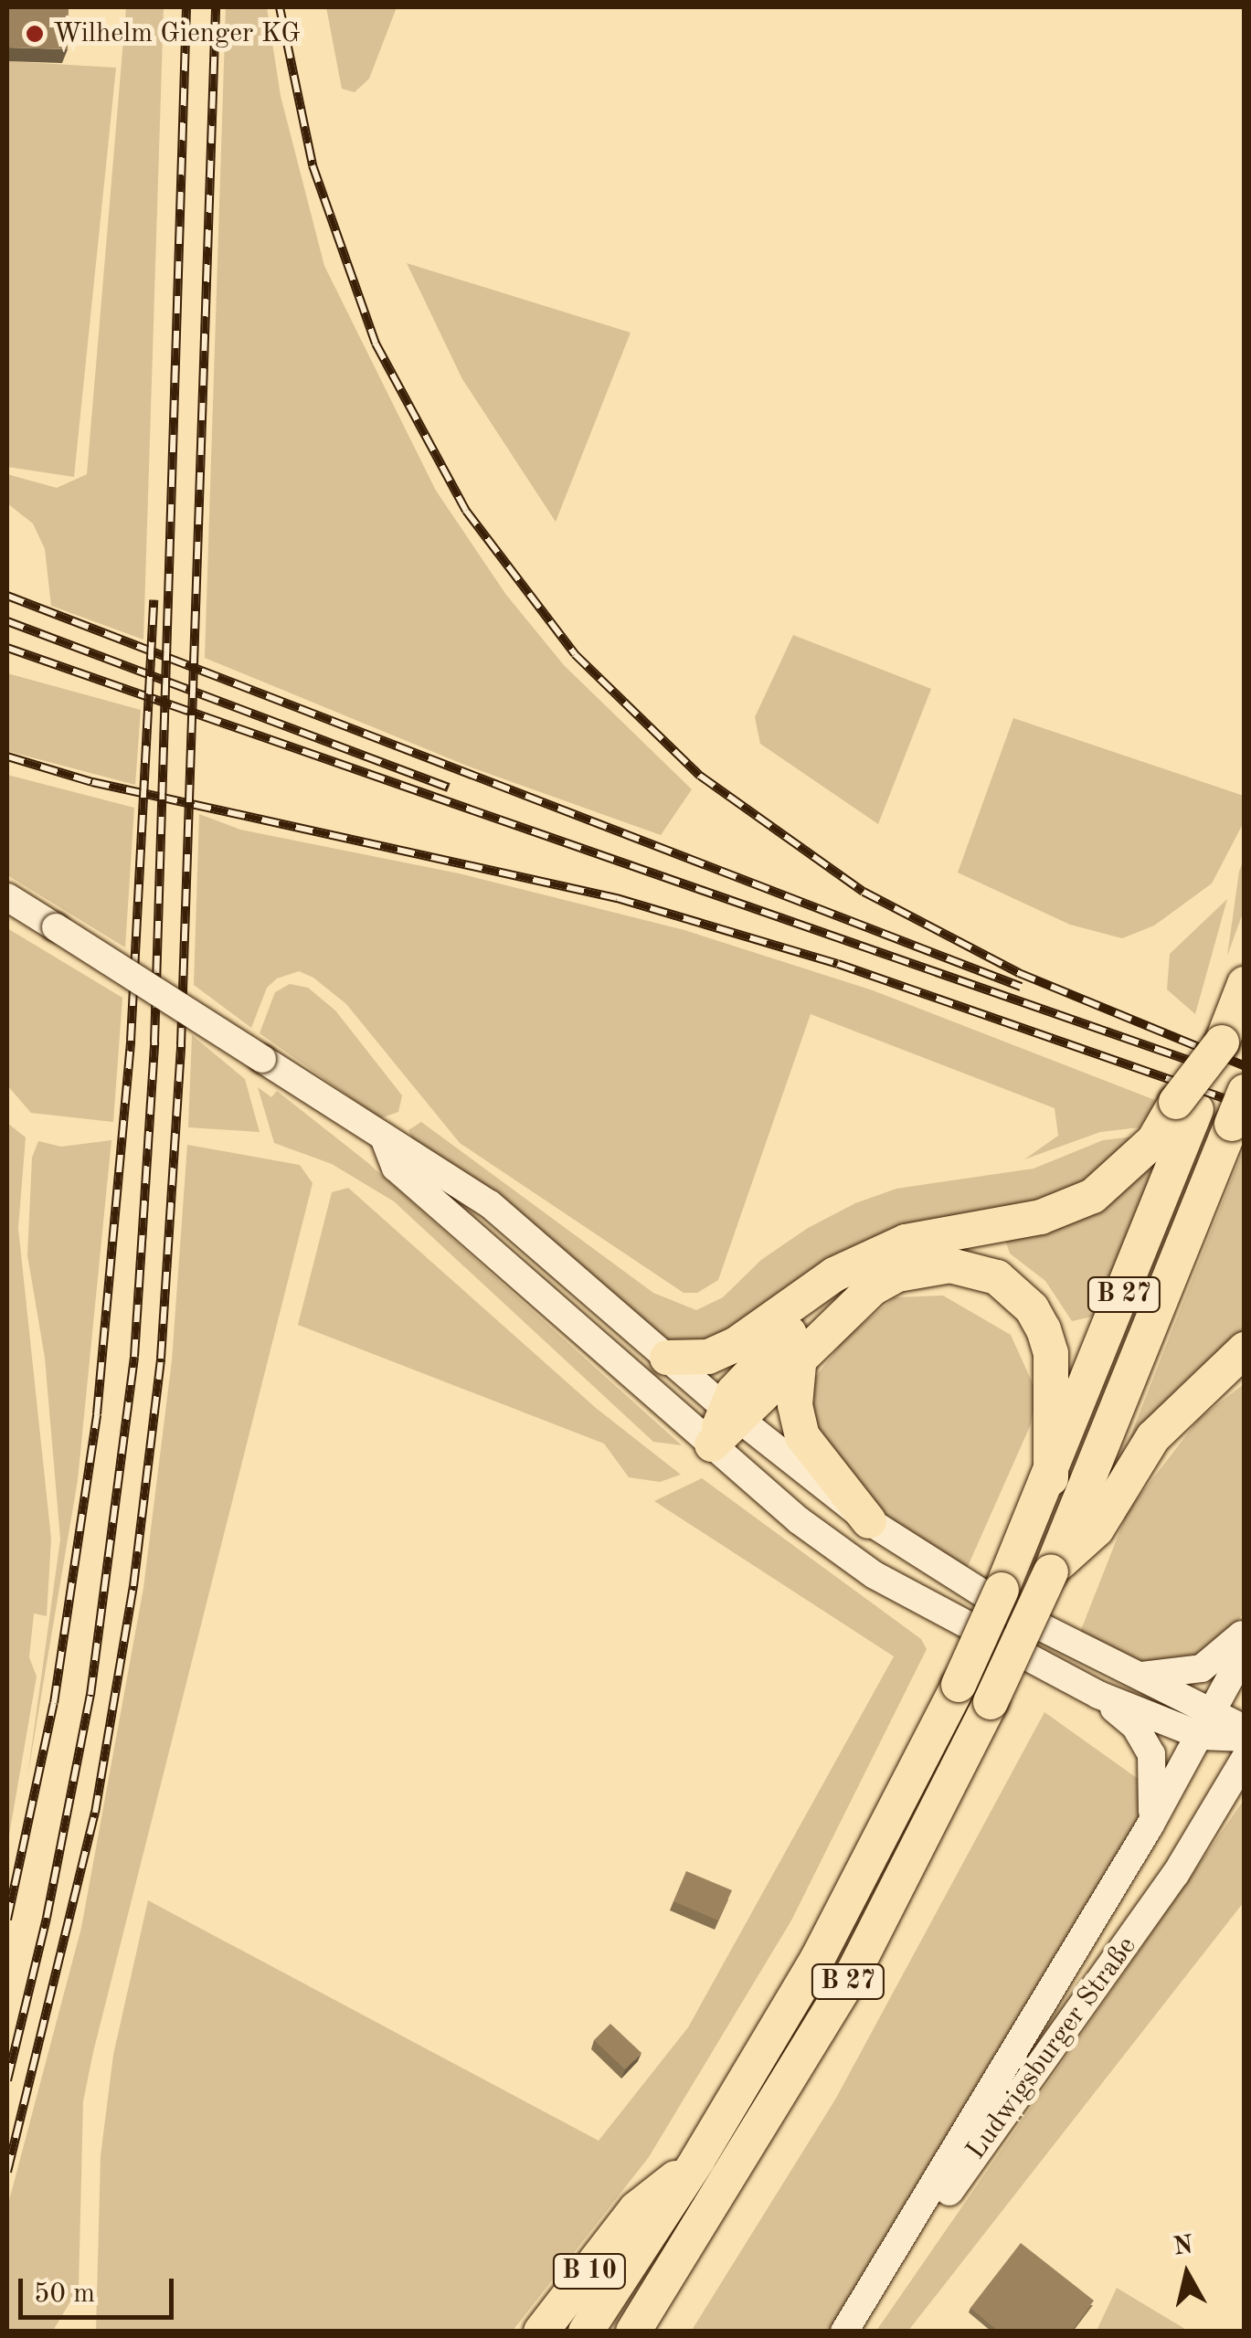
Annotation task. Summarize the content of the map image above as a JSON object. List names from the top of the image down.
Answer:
{
  "streets": {
    "highway": ["B 27", "B 10"],
    "main road": ["Ludwigsburger Straße"]
  },
  "crossings": [
    ["B 27", "B 10"]
  ],
  "places": ["Wilhelm Gienger KG"],
  "scale_bar": "50 m",
  "north": "top"
}
